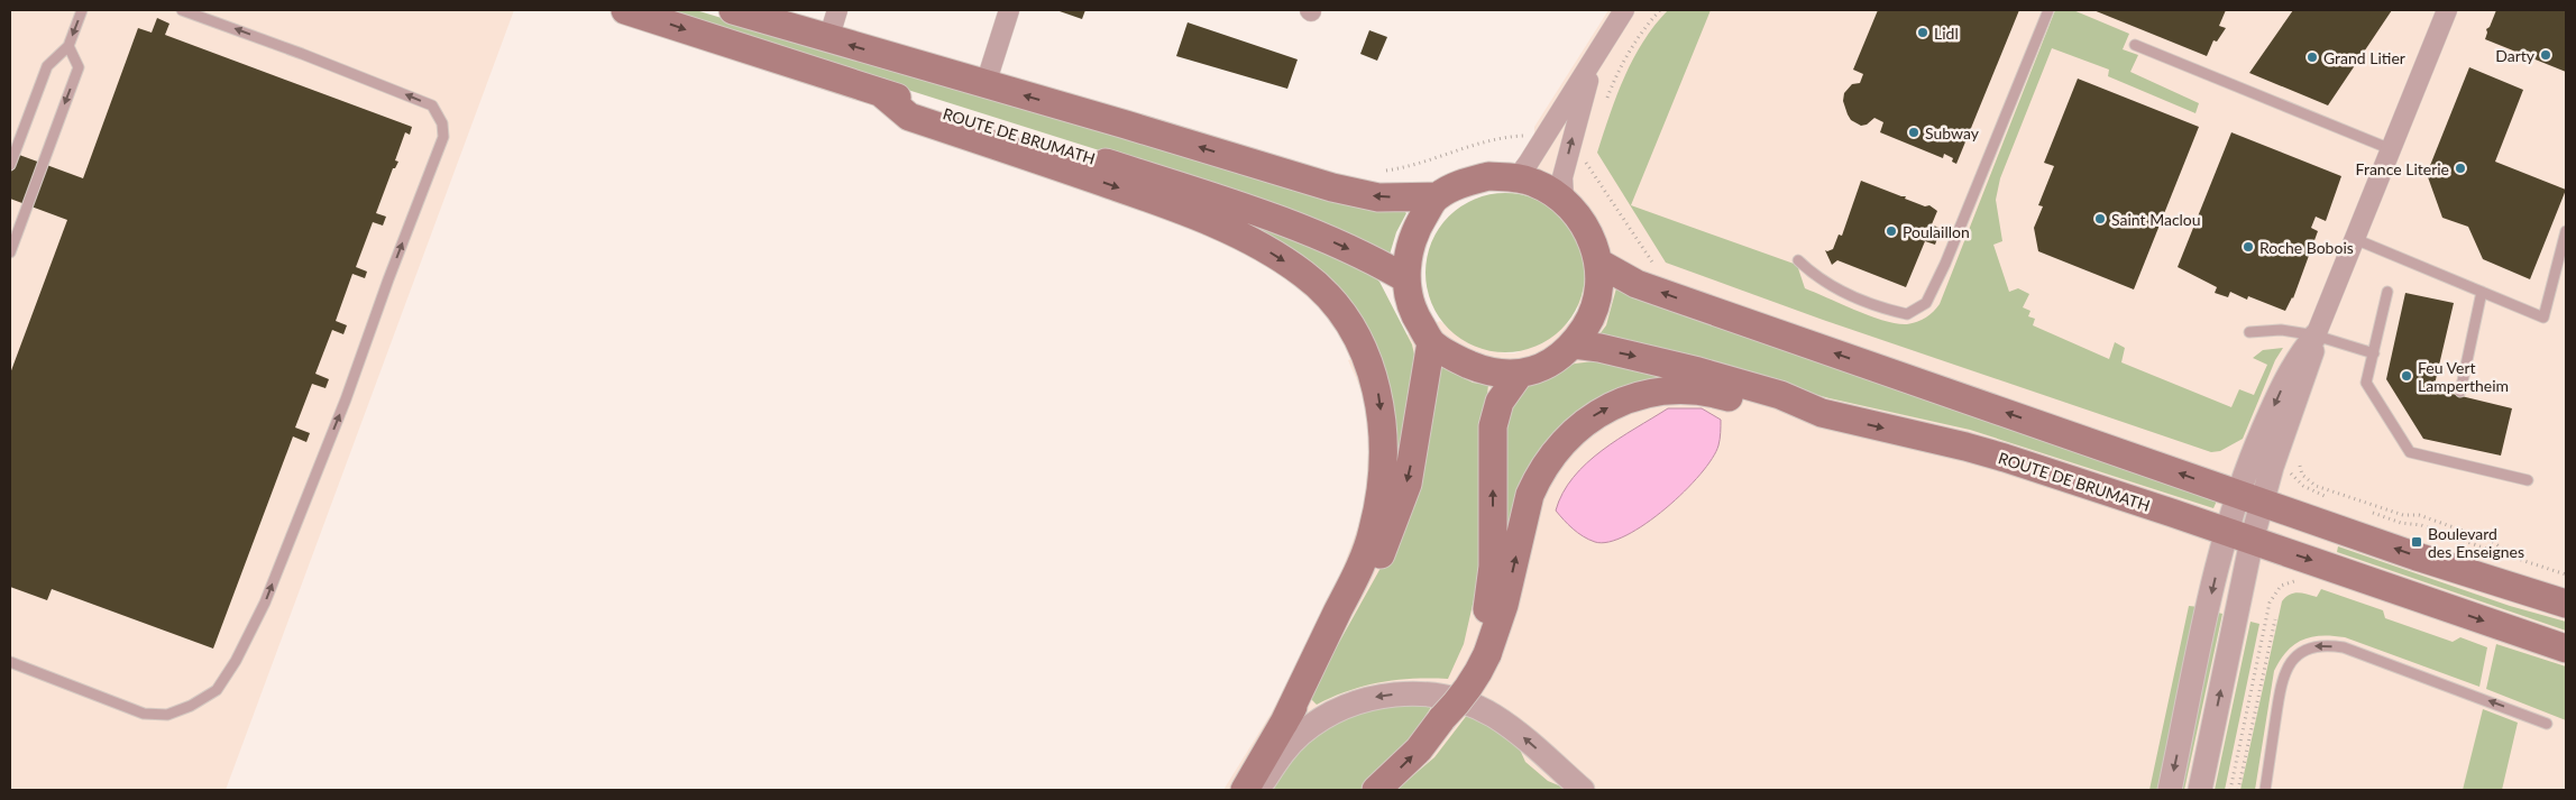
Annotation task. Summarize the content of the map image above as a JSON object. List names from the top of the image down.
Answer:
{
  "streets": {
    "main road": ["ROUTE DE BRUMATH"]
  },
  "places": {
    "other": [
      "Lidl",
      "Darty",
      "Grand Litier",
      "Subway",
      "France Literie",
      "Saint Maclou",
      "Poulaillon",
      "Roche Bobois",
      "Feu Vert Lampertheim"
    ],
    "transit": ["Boulevard des Enseignes"]
  }
}
